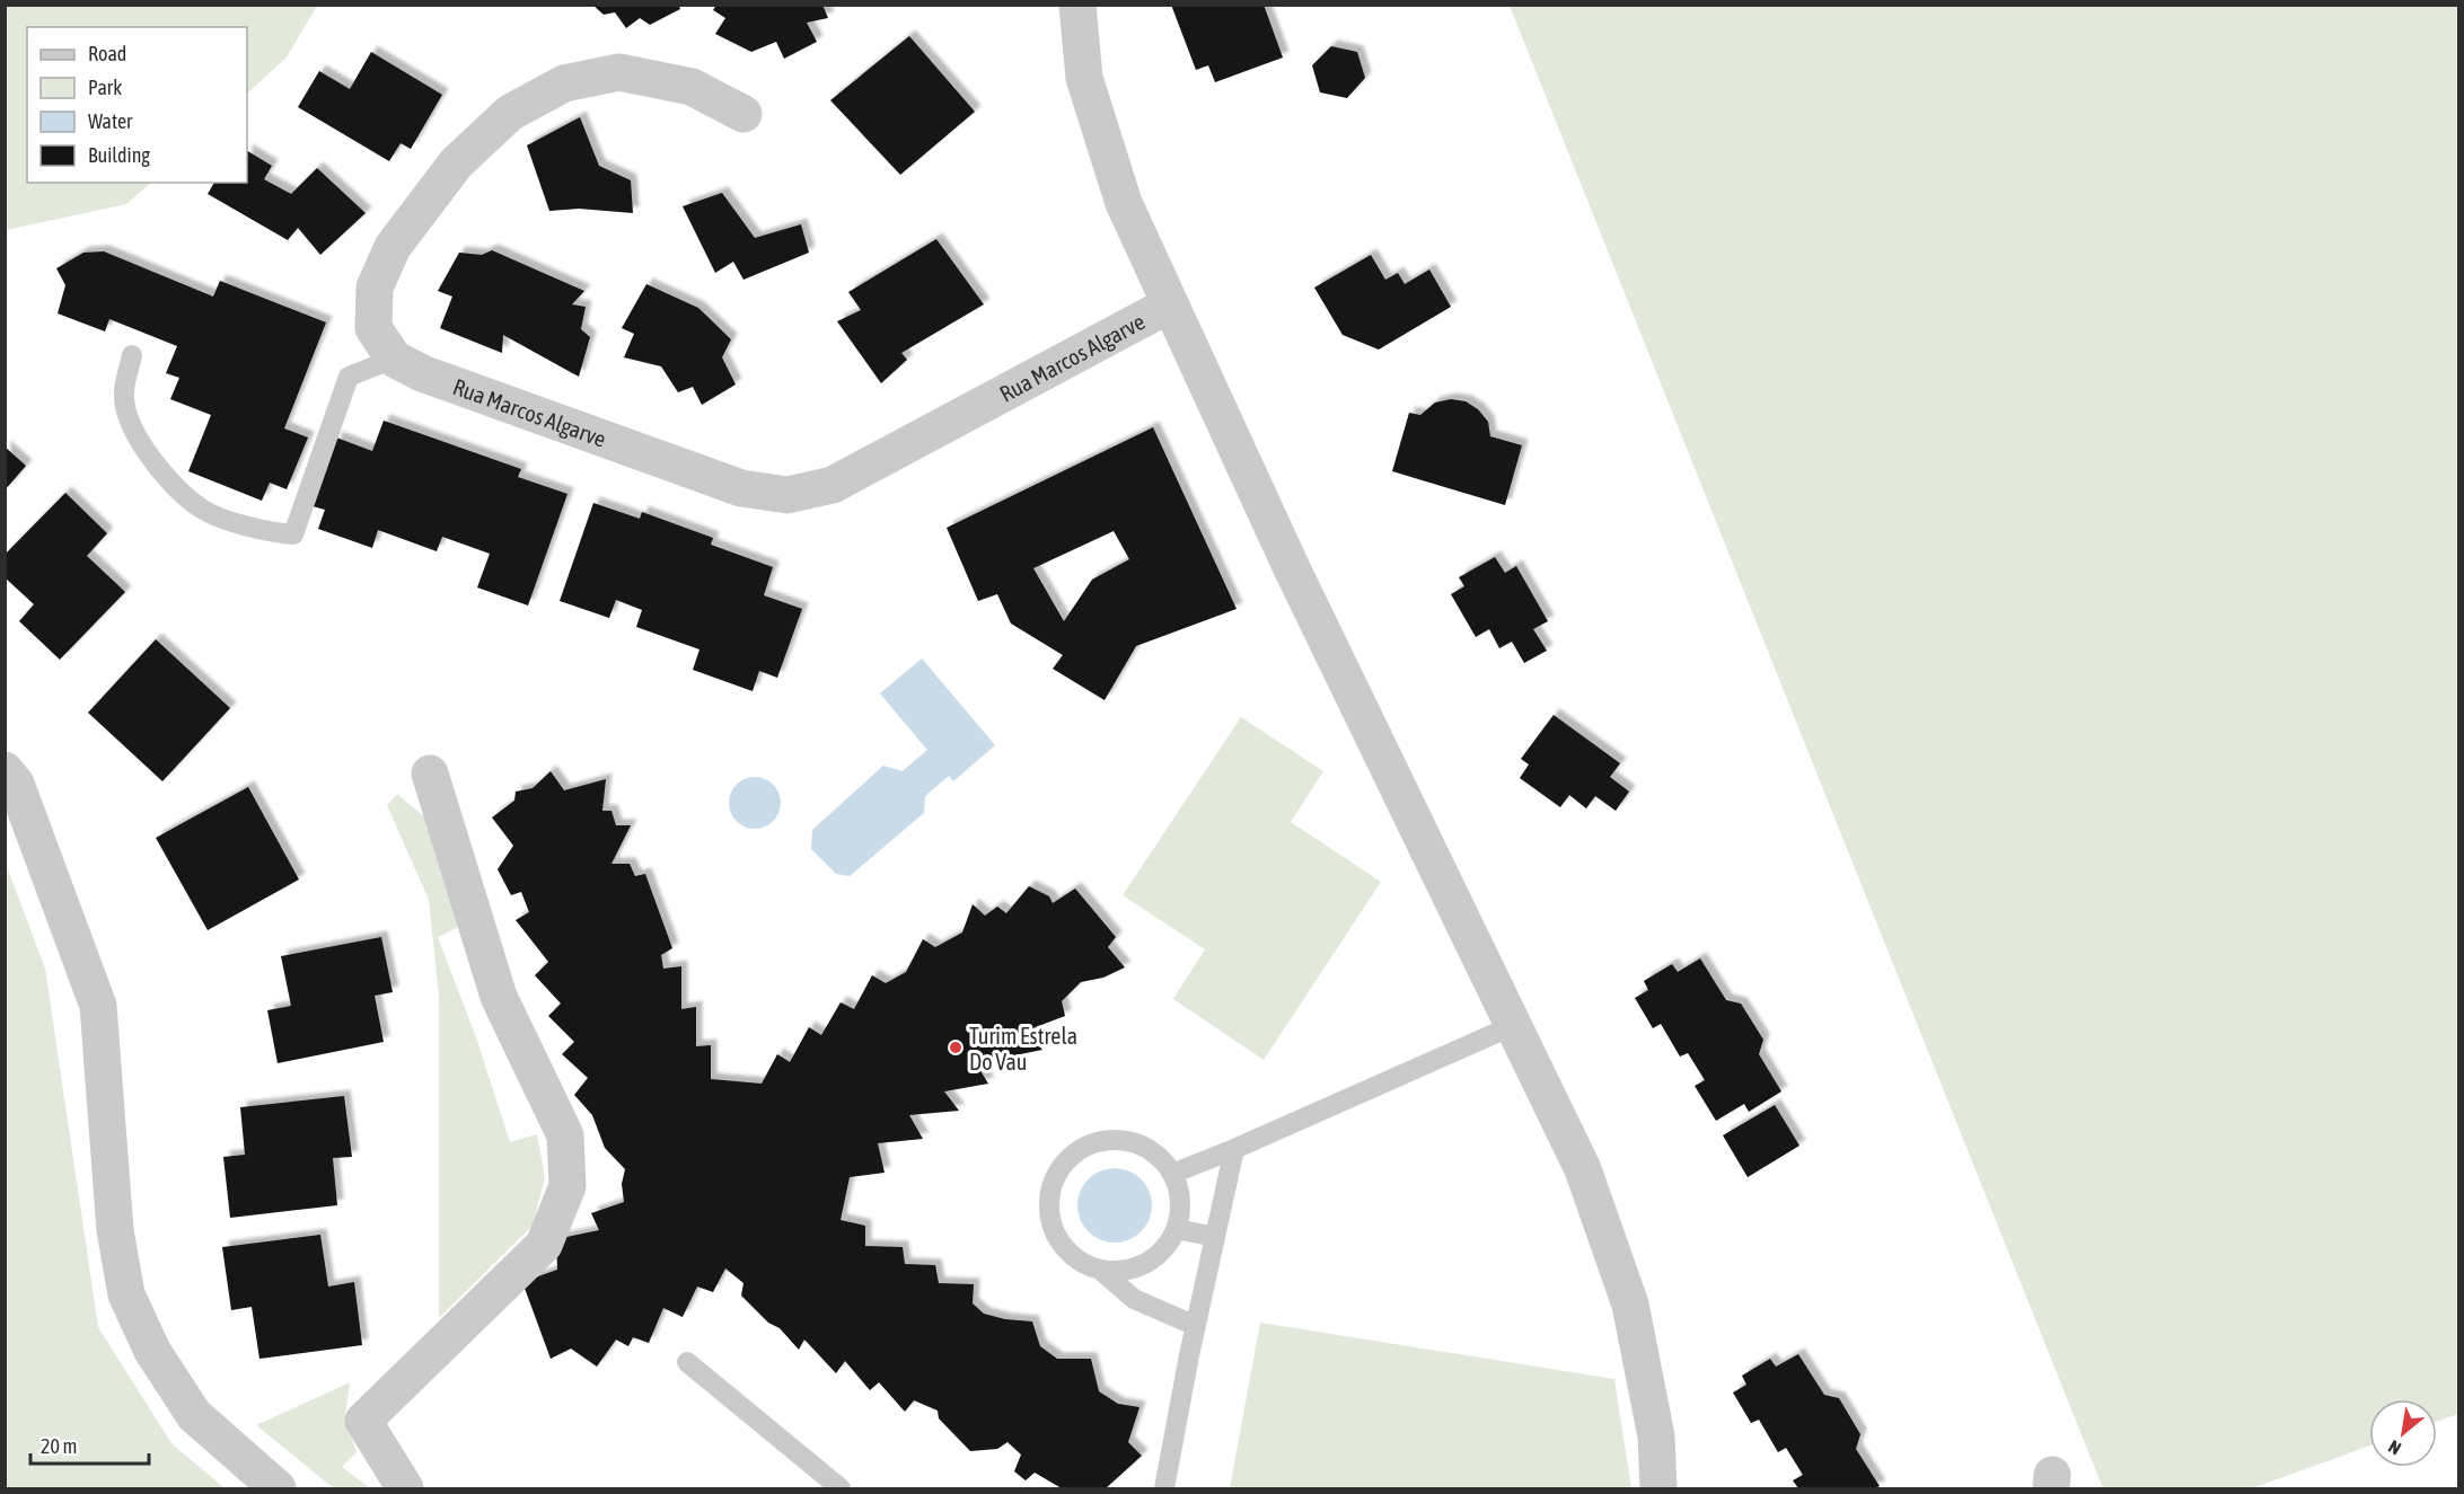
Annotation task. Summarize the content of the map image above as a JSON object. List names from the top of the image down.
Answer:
{
  "streets": {
    "street": ["Rua Marcos Algarve"]
  },
  "places": ["Turim Estrela Do Vau"],
  "legend": [
    "Road",
    "Park",
    "Water",
    "Building"
  ],
  "scale_bar": "20 m",
  "north": "bottom left"
}
